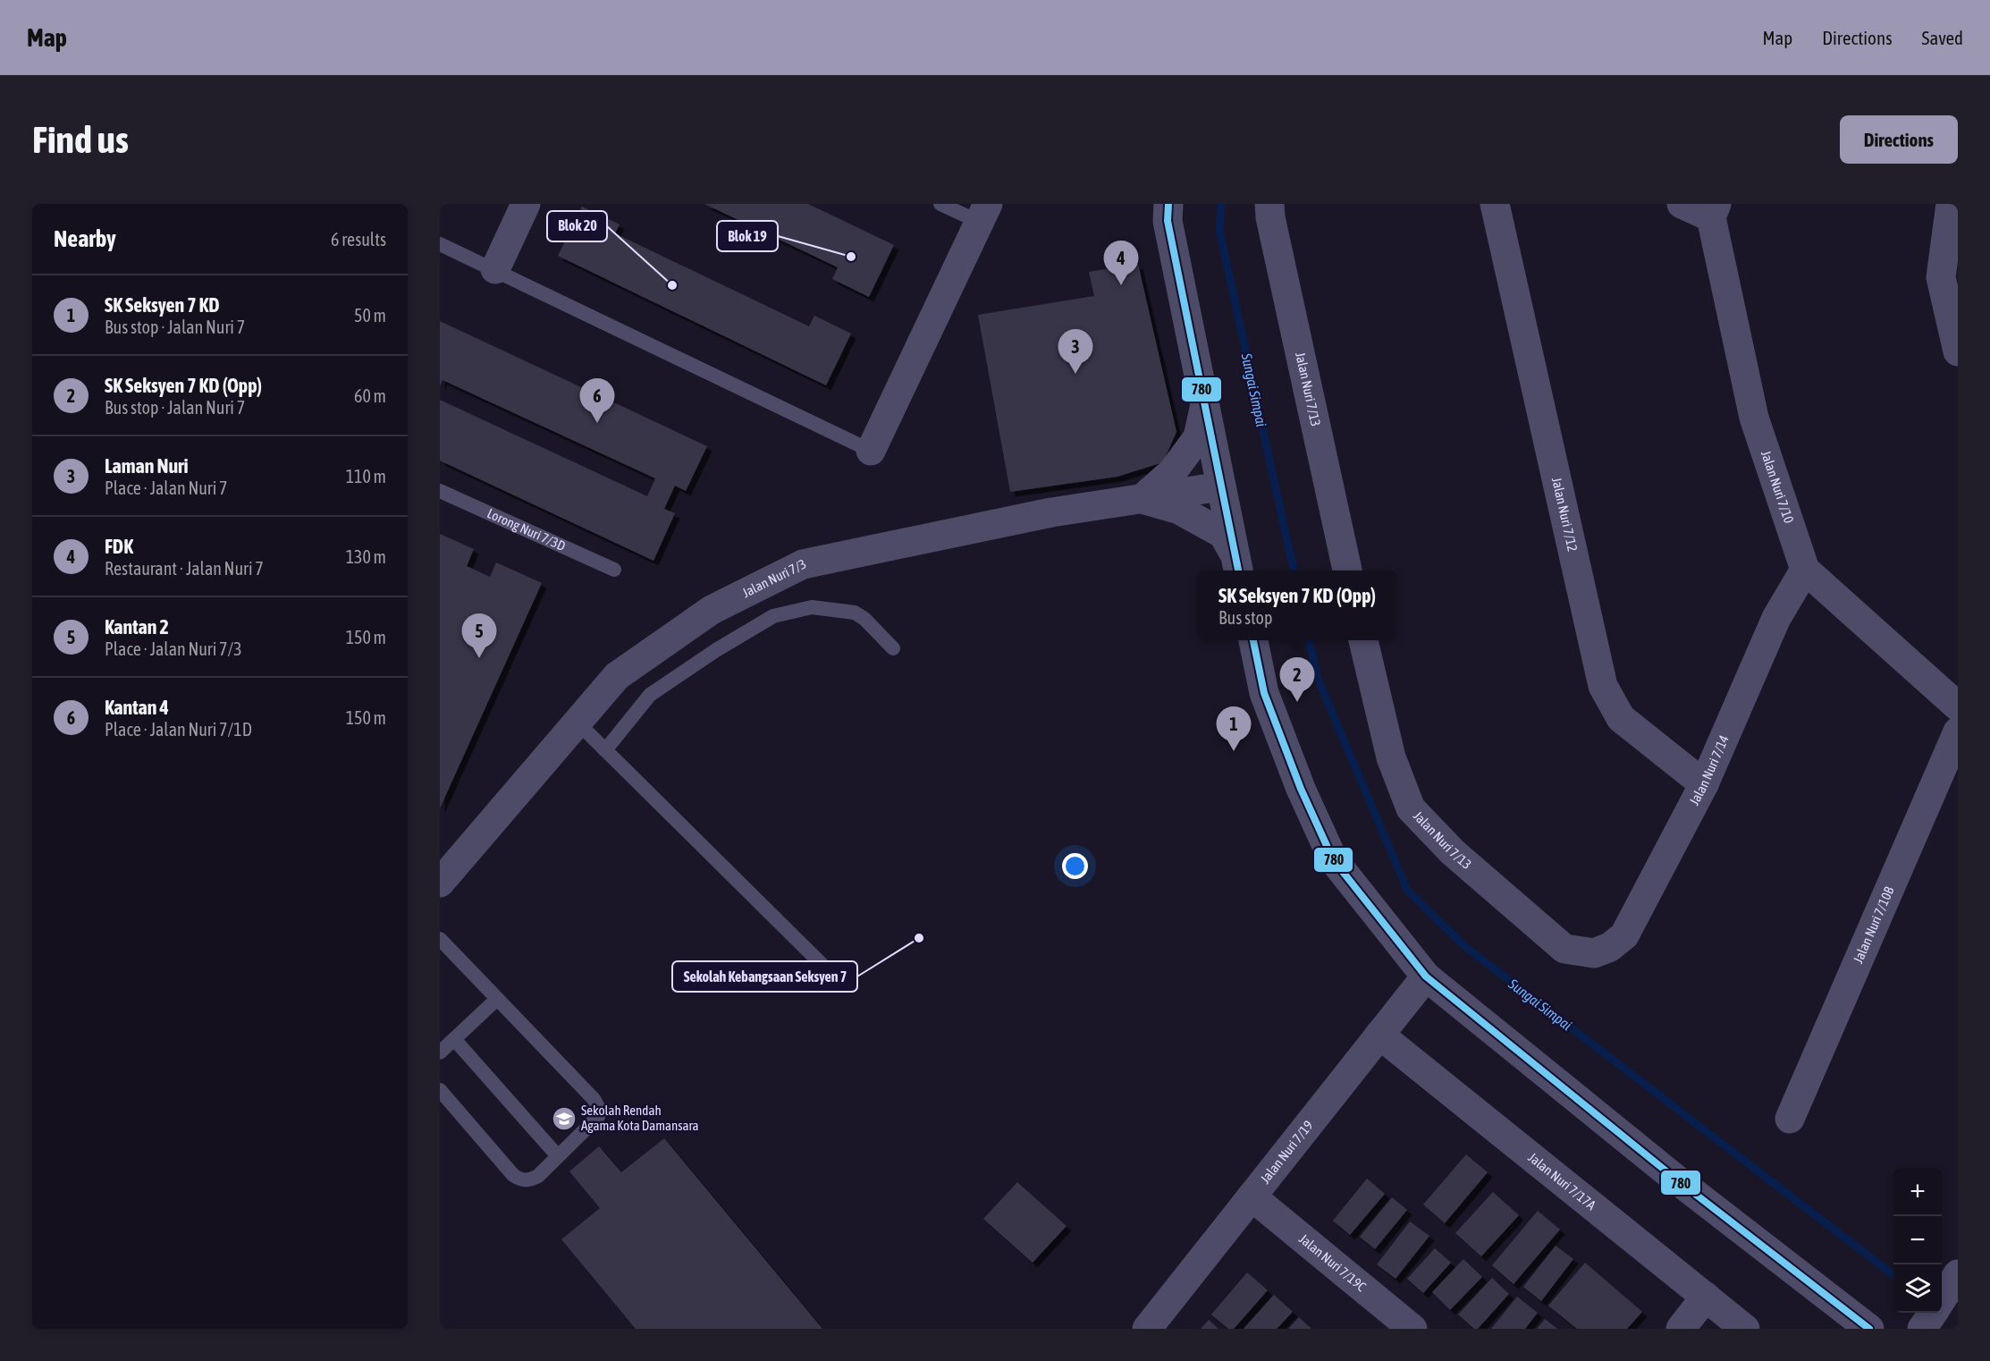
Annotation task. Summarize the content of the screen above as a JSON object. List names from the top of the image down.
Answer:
{
  "streets": {
    "street": [
      "Jalan Nuri 7/13",
      "Jalan Nuri 7/10",
      "Jalan Nuri 7/12",
      "Jalan Nuri 7/3",
      "Jalan Nuri 7/14",
      "Jalan Nuri 7/10B",
      "Jalan Nuri 7/19",
      "Jalan Nuri 7/17A",
      "Jalan Nuri 7/19C"
    ],
    "lane": ["Lorong Nuri 7/3D"]
  },
  "crossings": [
    ["Jalan Nuri 7/13", "Jalan Nuri 7/14"],
    ["Jalan Nuri 7/10", "Jalan Nuri 7/14"],
    ["Jalan Nuri 7/12", "Jalan Nuri 7/14"],
    ["Jalan Nuri 7/19", "Jalan Nuri 7/17A"],
    ["Jalan Nuri 7/19", "Jalan Nuri 7/19C"]
  ],
  "water": ["Sungai Simpai"],
  "places": {
    "other": ["Blok 19", "Blok 20", "Sekolah Kebangsaan Seksyen 7"],
    "school or university": ["Sekolah Rendah Agama Kota Damansara"]
  },
  "lines": ["transit line 780"],
  "page": {
    "header": "Map",
    "nav": ["Map", "Directions", "Saved"],
    "buttons": "Directions",
    "title": "Find us",
    "heading": ["Nearby", "6 results"],
    "pins": [
      "4",
      "3",
      "6",
      "5",
      "2",
      "1"
    ],
    "list": [
      {
        "mark": "1",
        "name": "SK Seksyen 7 KD",
        "note": "Bus stop · Jalan Nuri 7",
        "value": "50 m"
      },
      {
        "mark": "2",
        "name": "SK Seksyen 7 KD (Opp)",
        "note": "Bus stop · Jalan Nuri 7",
        "value": "60 m"
      },
      {
        "mark": "3",
        "name": "Laman Nuri",
        "note": "Place · Jalan Nuri 7",
        "value": "110 m"
      },
      {
        "mark": "4",
        "name": "FDK",
        "note": "Restaurant · Jalan Nuri 7",
        "value": "130 m"
      },
      {
        "mark": "5",
        "name": "Kantan 2",
        "note": "Place · Jalan Nuri 7/3",
        "value": "150 m"
      },
      {
        "mark": "6",
        "name": "Kantan 4",
        "note": "Place · Jalan Nuri 7/1D",
        "value": "150 m"
      }
    ],
    "popup": ["SK Seksyen 7 KD (Opp)", "Bus stop"],
    "map_buttons": ["+", "−"]
  }
}
